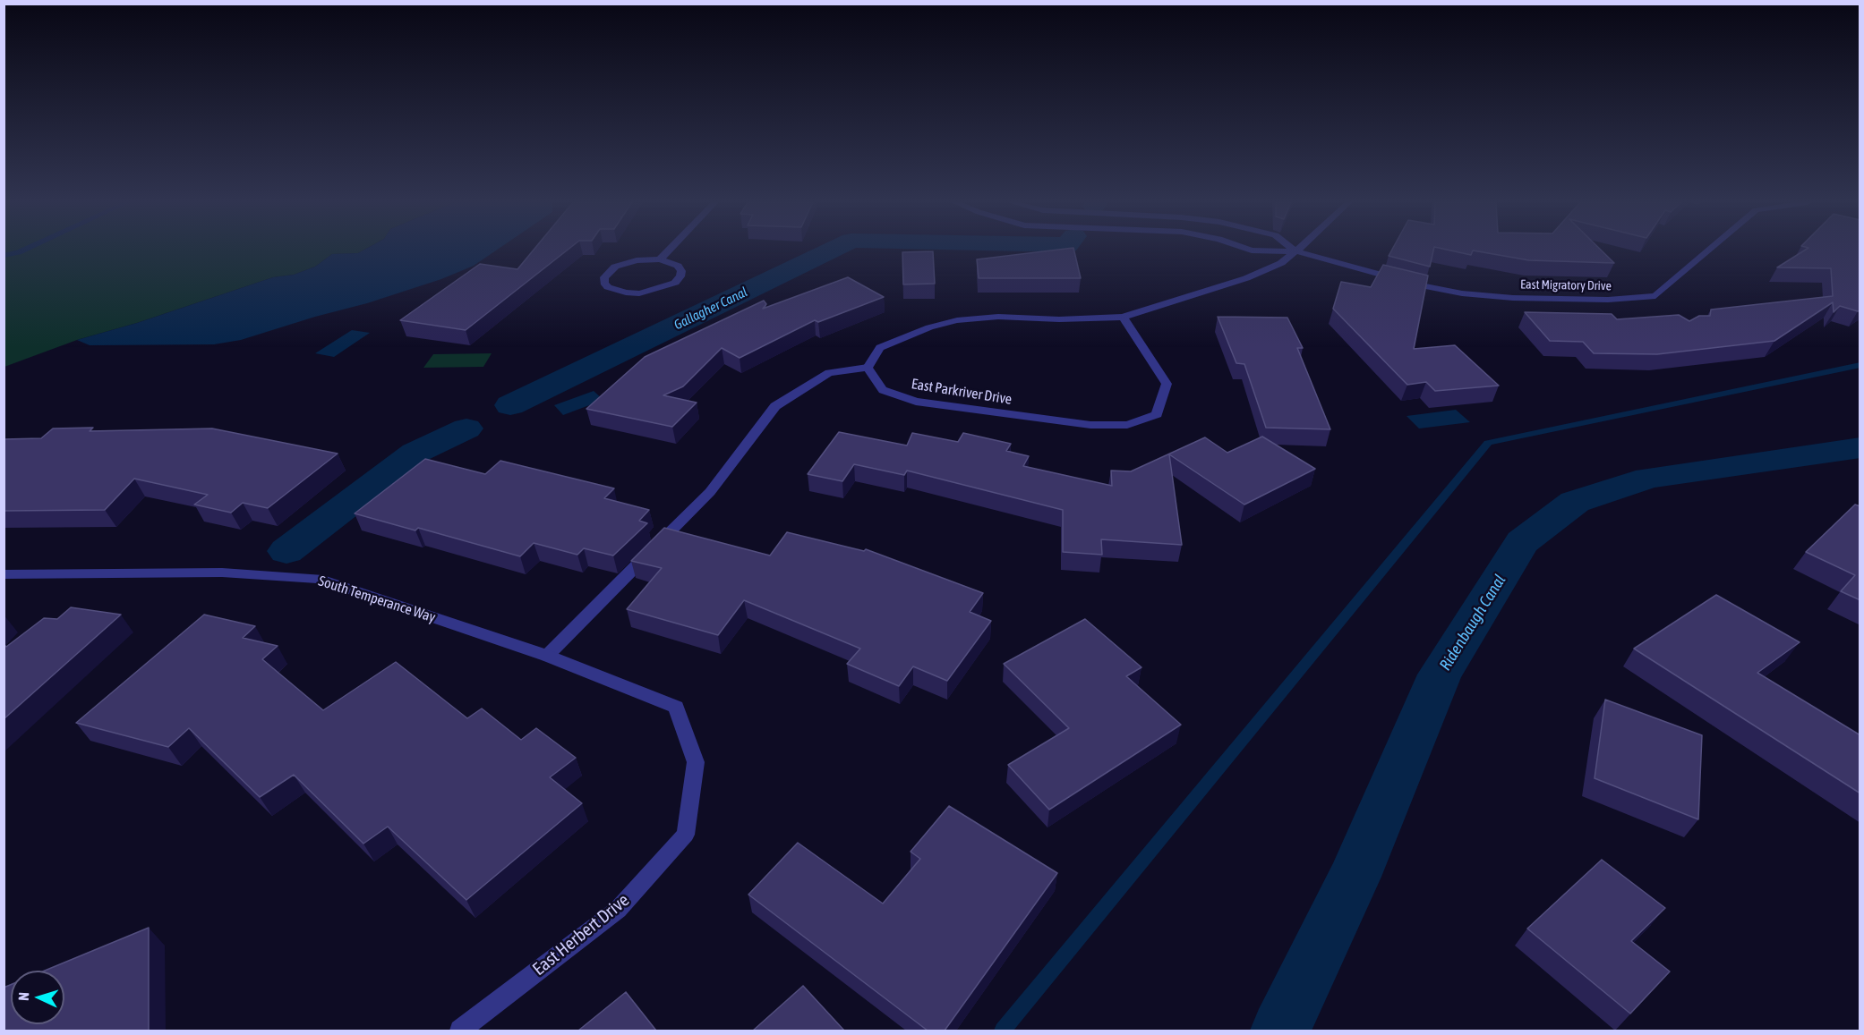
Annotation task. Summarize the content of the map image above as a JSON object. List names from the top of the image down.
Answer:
{
  "streets": {
    "street": [
      "East Migratory Drive",
      "East Parkriver Drive",
      "South Temperance Way",
      "East Herbert Drive"
    ]
  },
  "crossings": [
    ["South Temperance Way", "East Herbert Drive"]
  ],
  "water": ["Gallagher Canal", "Ridenbaugh Canal"],
  "north": "left"
}
